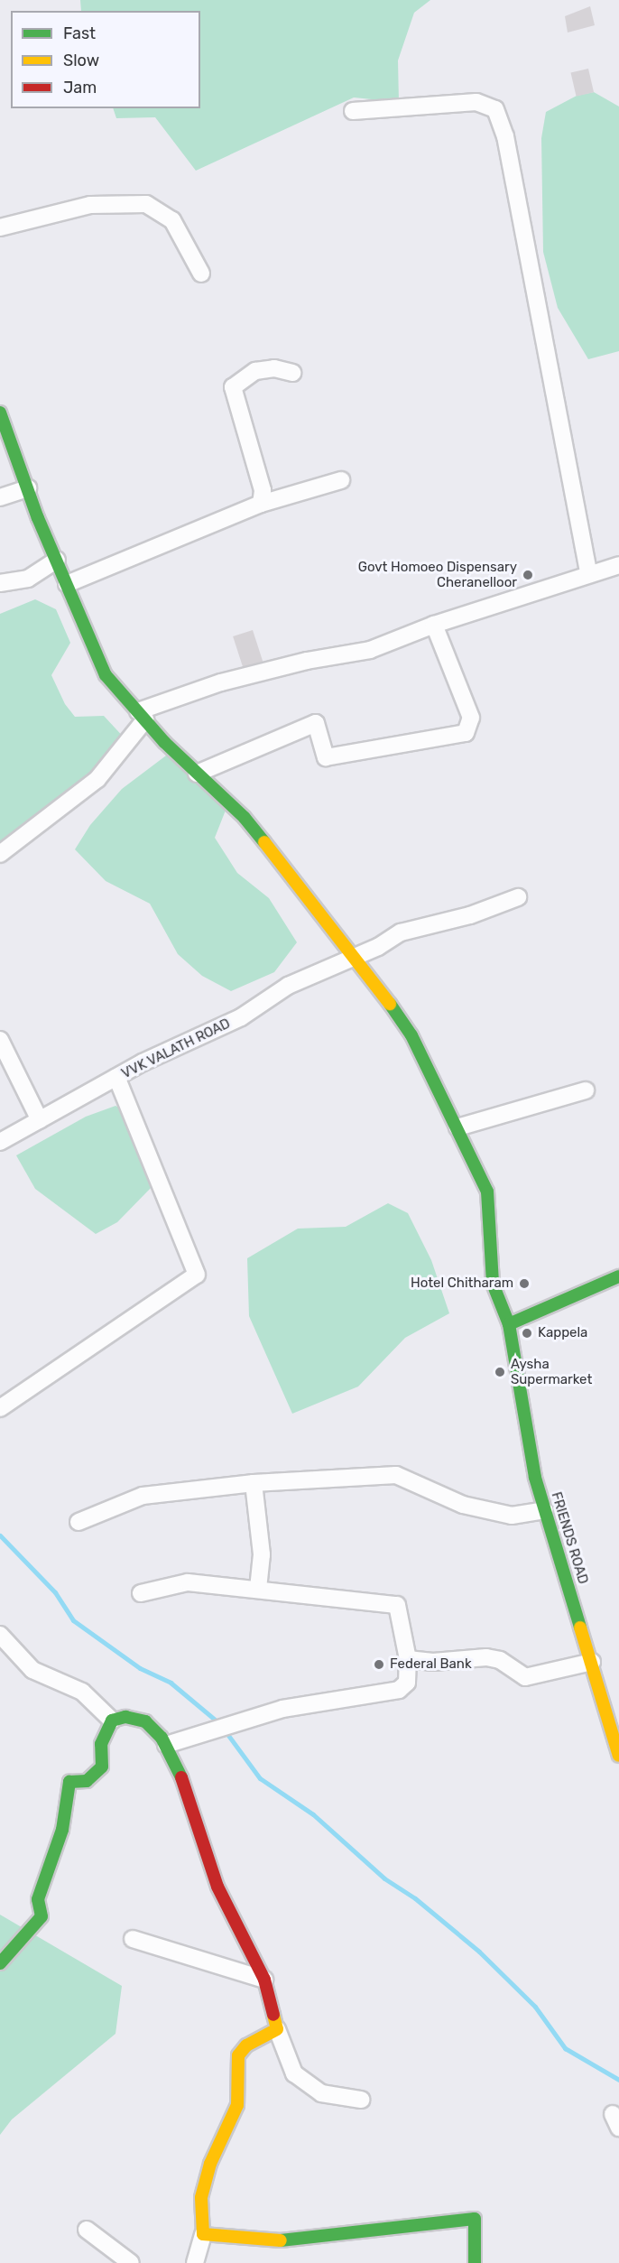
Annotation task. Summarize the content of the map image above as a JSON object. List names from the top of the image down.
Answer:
{
  "streets": {
    "street": ["VVK VALATH ROAD", "FRIENDS ROAD"]
  },
  "crossings": [
    ["VVK VALATH ROAD", "FRIENDS ROAD"]
  ],
  "places": [
    "Govt Homoeo Dispensary Cheranelloor",
    "Hotel Chitharam",
    "Kappela",
    "Aysha Supermarket",
    "Federal Bank"
  ],
  "legend": ["Fast", "Slow", "Jam"]
}
